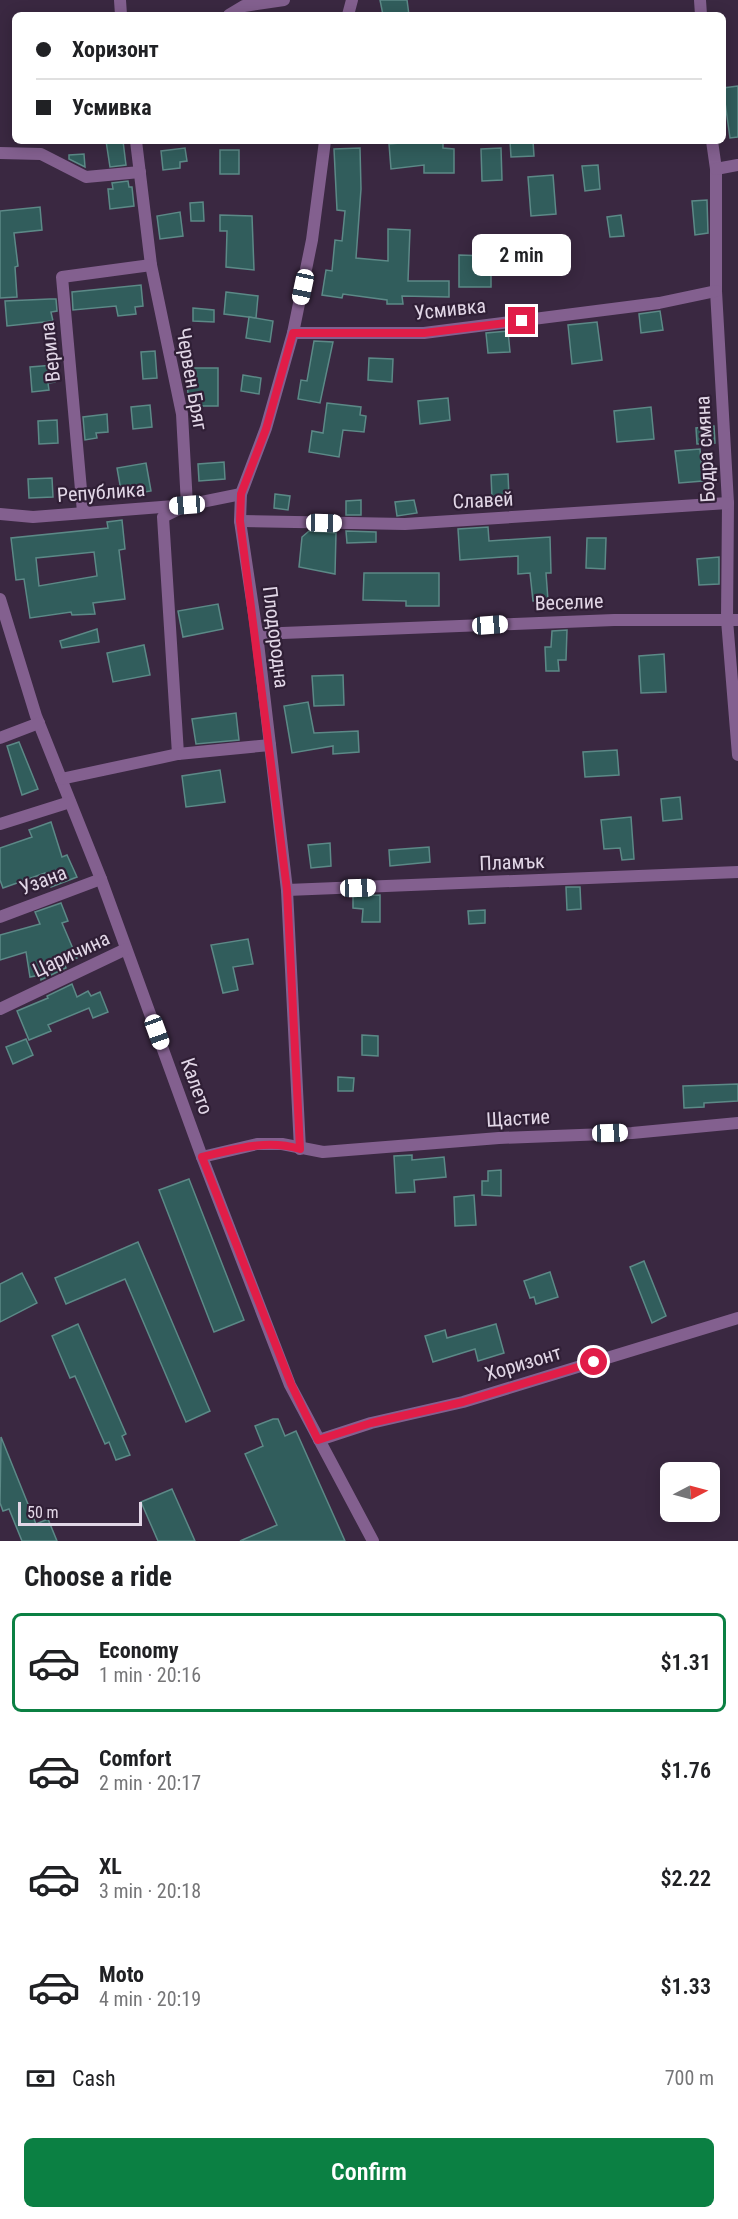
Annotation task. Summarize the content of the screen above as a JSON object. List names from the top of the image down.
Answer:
{
  "streets": {
    "street": [
      "Усмивка",
      "Верила",
      "Червен Бряг",
      "Бодра смяна",
      "Република",
      "Славей",
      "Веселие",
      "Плодородна",
      "Пламък",
      "Узана",
      "Царичина",
      "Калето",
      "Щастие",
      "Хоризонт"
    ]
  },
  "crossings": [
    ["Усмивка", "Бодра смяна"],
    ["Усмивка", "Плодородна"],
    ["Верила", "Червен Бряг"],
    ["Верила", "Република"],
    ["Червен Бряг", "Република"],
    ["Бодра смяна", "Славей"],
    ["Бодра смяна", "Веселие"],
    ["Република", "Плодородна"],
    ["Славей", "Плодородна"],
    ["Веселие", "Плодородна"],
    ["Плодородна", "Пламък"],
    ["Плодородна", "Щастие"],
    ["Узана", "Калето"],
    ["Царичина", "Калето"],
    ["Калето", "Щастие"],
    ["Калето", "Хоризонт"]
  ],
  "scale_bar": "50 m",
  "north": "right",
  "page": {
    "banner": ["Хоризонт", "Усмивка"],
    "bubble": "2 min",
    "scale": "50 m",
    "heading": "Choose a ride",
    "list": [
      {
        "name": "Economy",
        "note": "1 min · 20:16",
        "value": "$1.31"
      },
      {
        "name": "Comfort",
        "note": "2 min · 20:17",
        "value": "$1.76"
      },
      {
        "name": "XL",
        "note": "3 min · 20:18",
        "value": "$2.22"
      },
      {
        "name": "Moto",
        "note": "4 min · 20:19",
        "value": "$1.33"
      }
    ],
    "pay": ["Cash", "700 m"],
    "buttons": "Confirm"
  }
}
